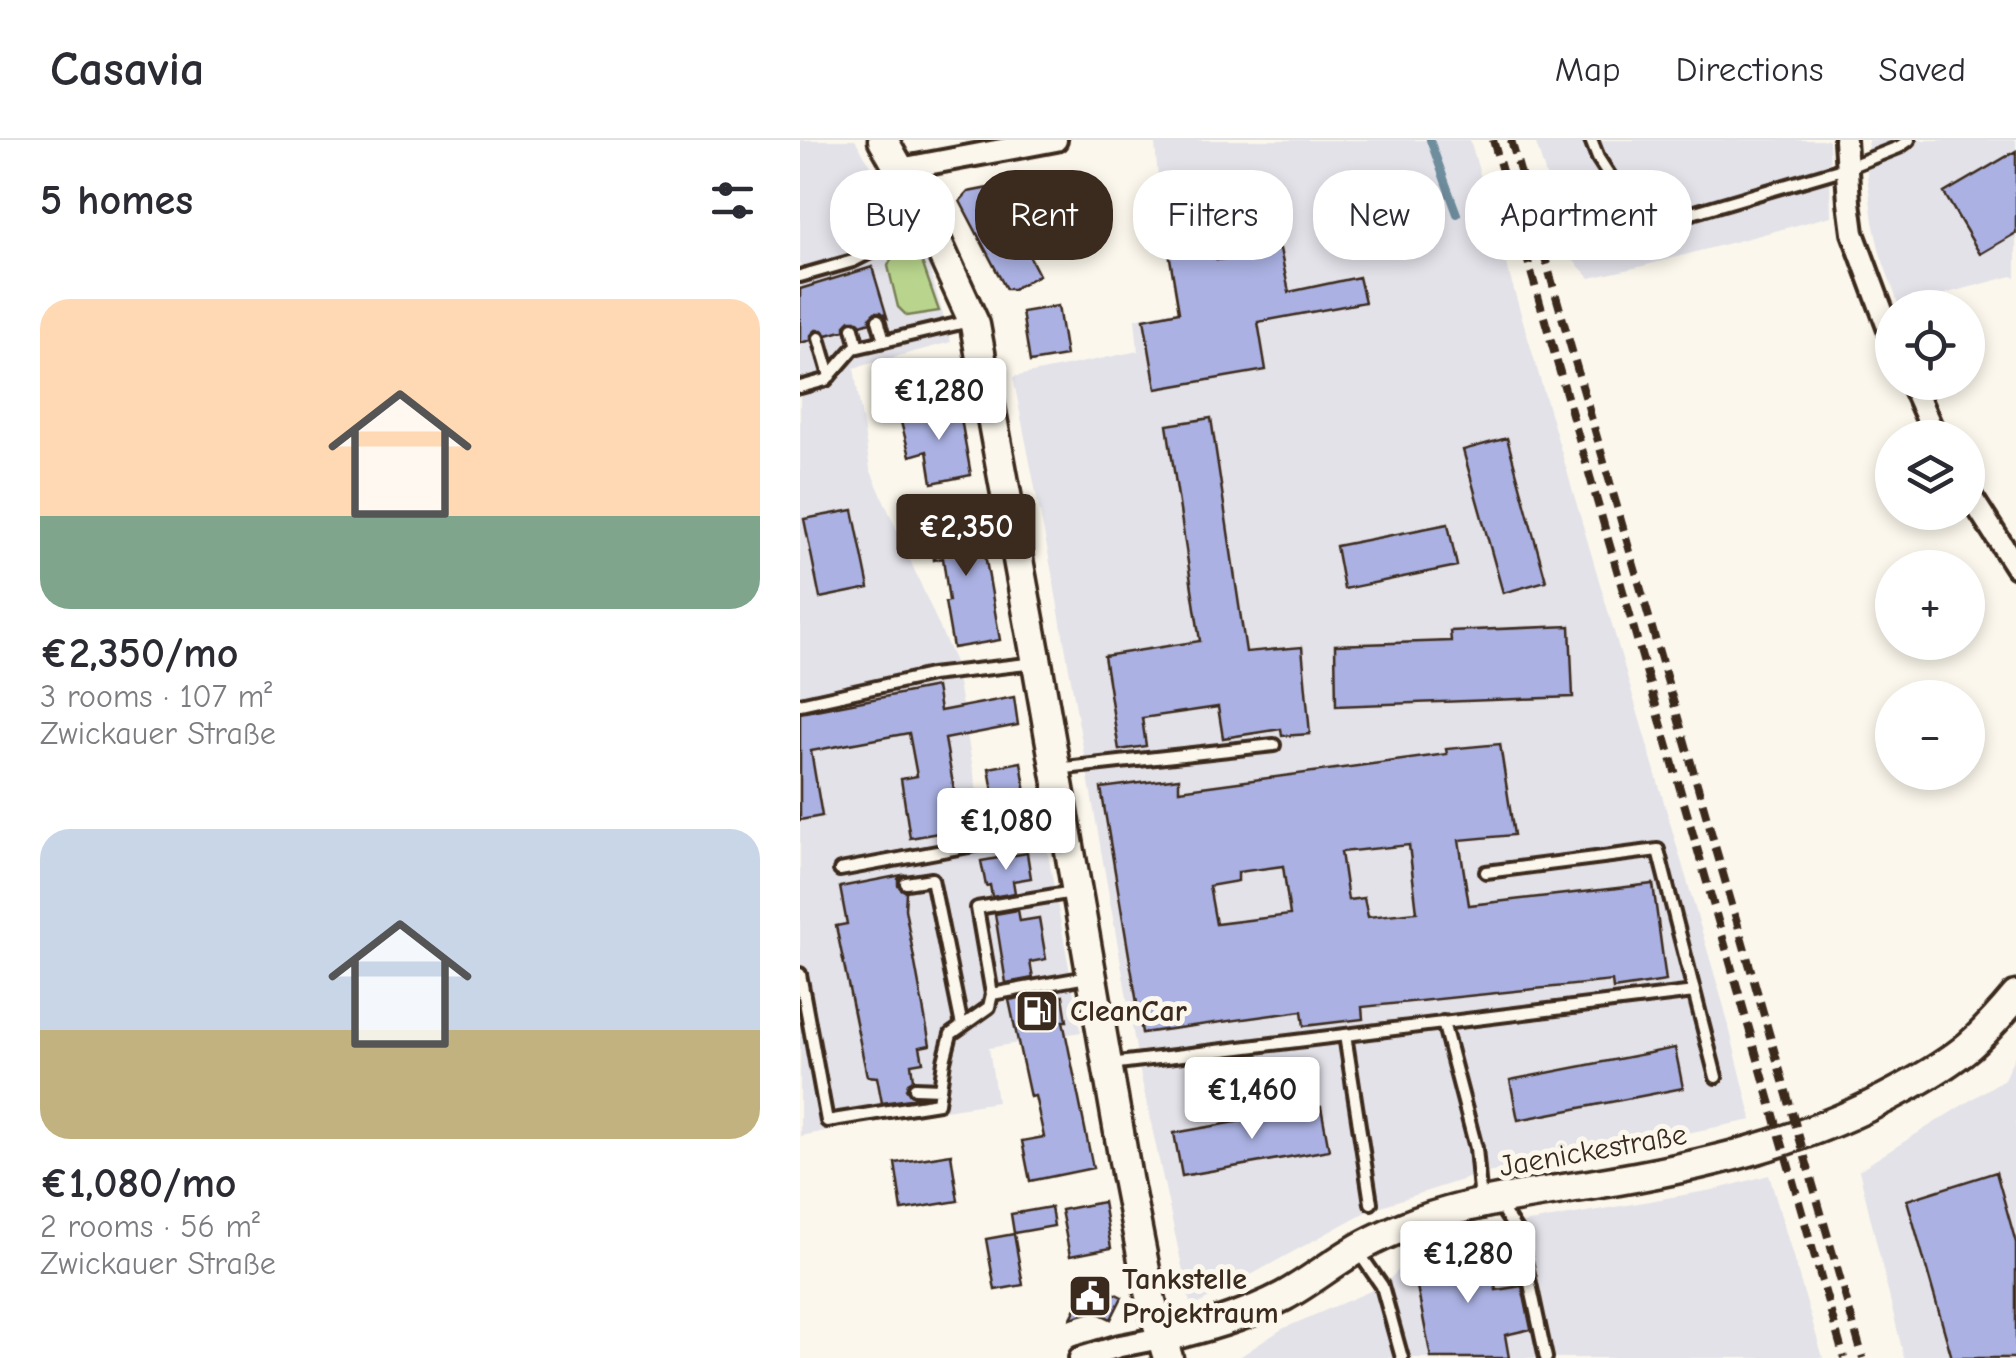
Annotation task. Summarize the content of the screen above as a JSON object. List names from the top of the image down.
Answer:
{
  "streets": {
    "main road": ["Jaenickestraße"]
  },
  "places": {
    "fuel station": ["CleanCar"],
    "public building": ["Tankstelle Projektraum"]
  },
  "page": {
    "header": "Casavia",
    "nav": ["Map", "Directions", "Saved"],
    "heading": "5 homes",
    "chip": [
      "Buy",
      "Rent",
      "Filters",
      "New",
      "Apartment"
    ],
    "list": [
      {
        "name": "€2,350/mo",
        "note": "3 rooms · 107 m² · Zwickauer Straße"
      },
      {
        "name": "€1,080/mo",
        "note": "2 rooms · 56 m² · Zwickauer Straße"
      }
    ],
    "map_buttons": ["+", "−"],
    "price": [
      "€1,280",
      "€2,350",
      "€1,080",
      "€1,460",
      "€1,280"
    ]
  }
}
